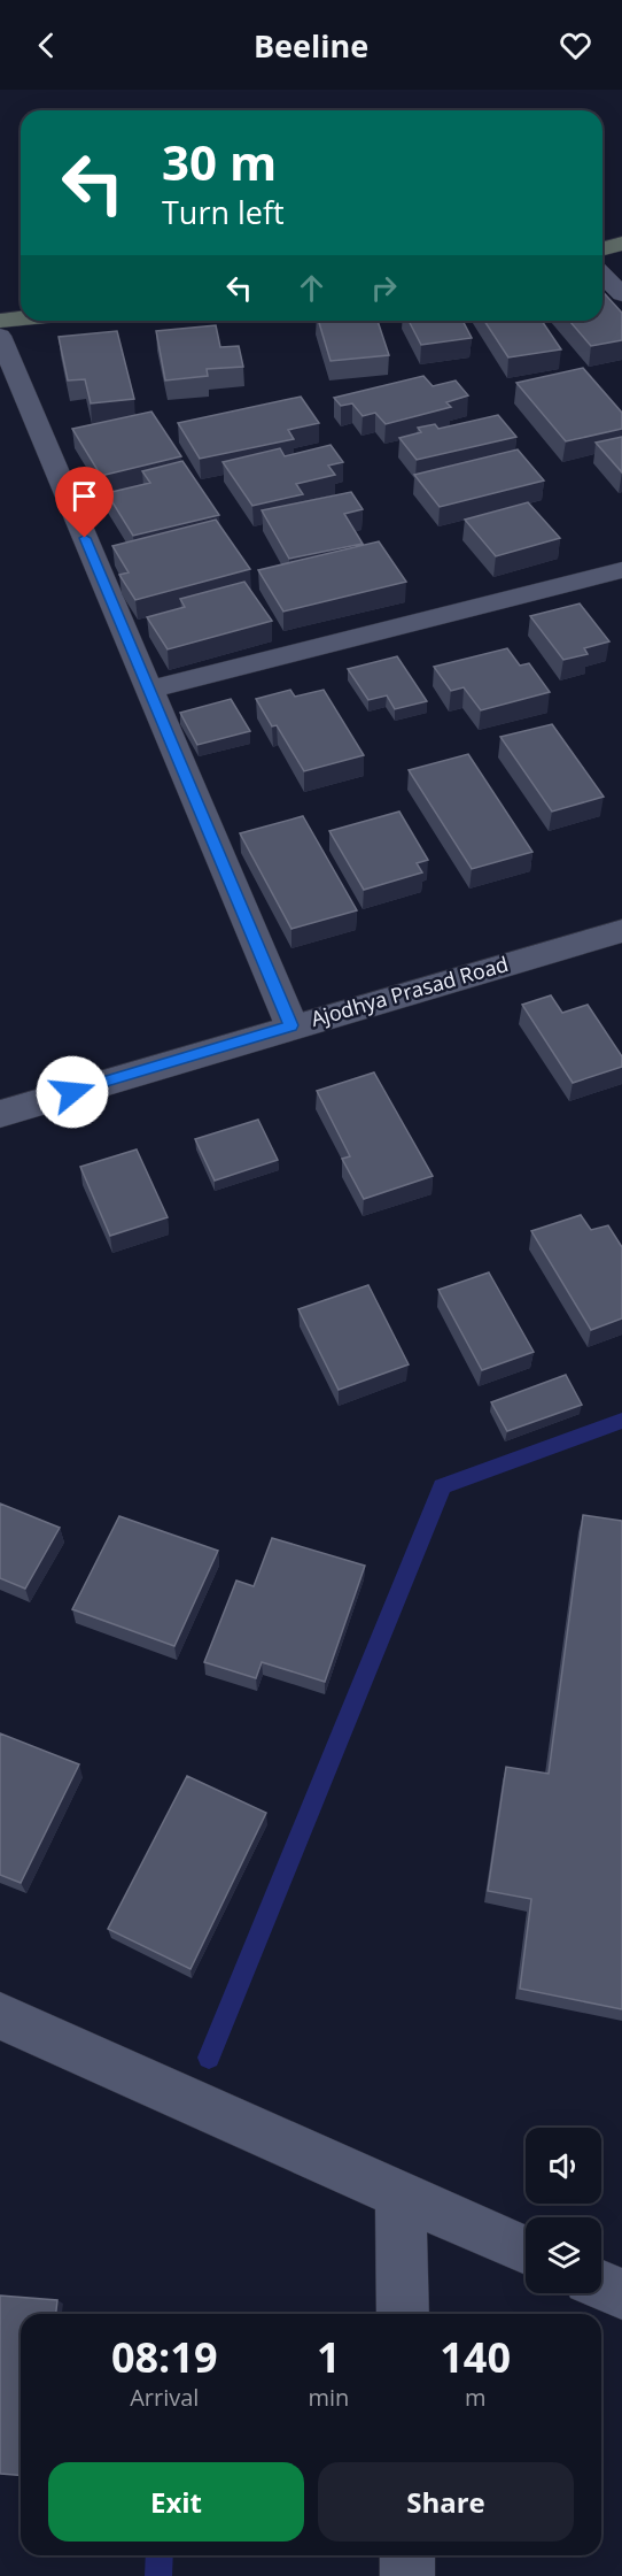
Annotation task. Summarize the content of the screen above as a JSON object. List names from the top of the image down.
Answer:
{
  "streets": {
    "street": ["Ajodhya Prasad Road"]
  },
  "page": {
    "header": "Beeline",
    "turn": ["30 m", "Turn left"],
    "eta": [
      "08:19",
      "Arrival",
      "1",
      "min",
      "140",
      "m"
    ],
    "buttons": ["Exit", "Share"]
  }
}
